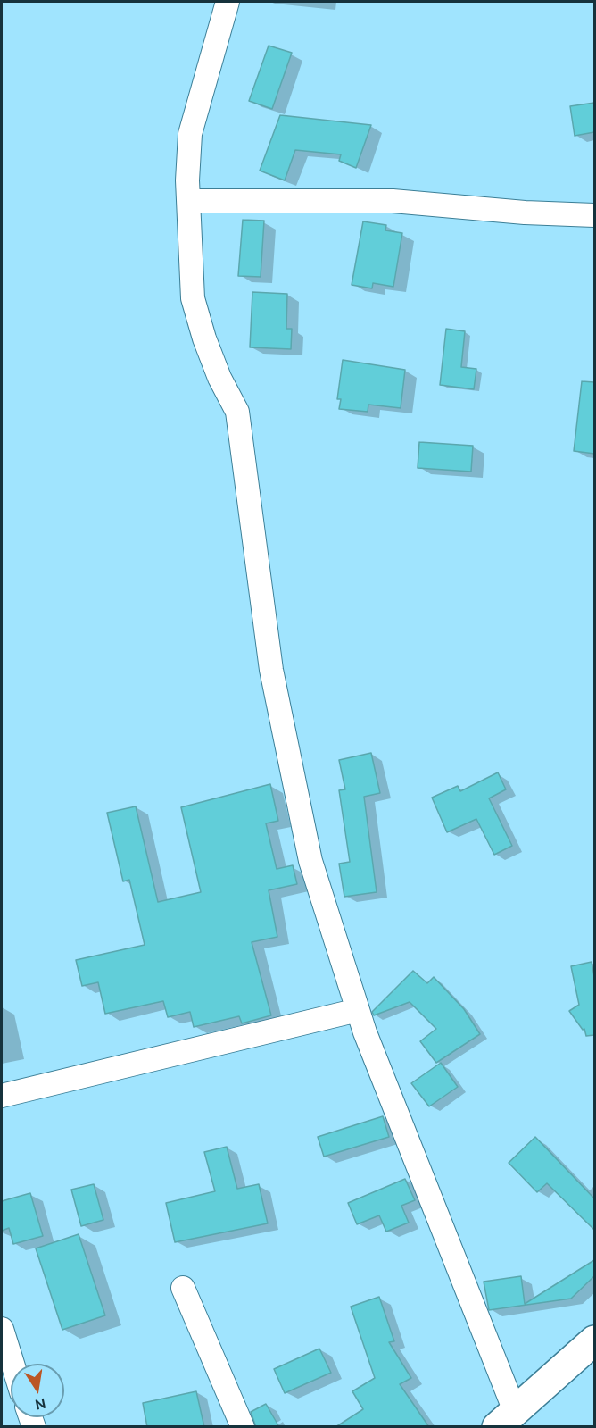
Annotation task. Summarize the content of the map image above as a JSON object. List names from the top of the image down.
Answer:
{
  "north": "bottom"
}
